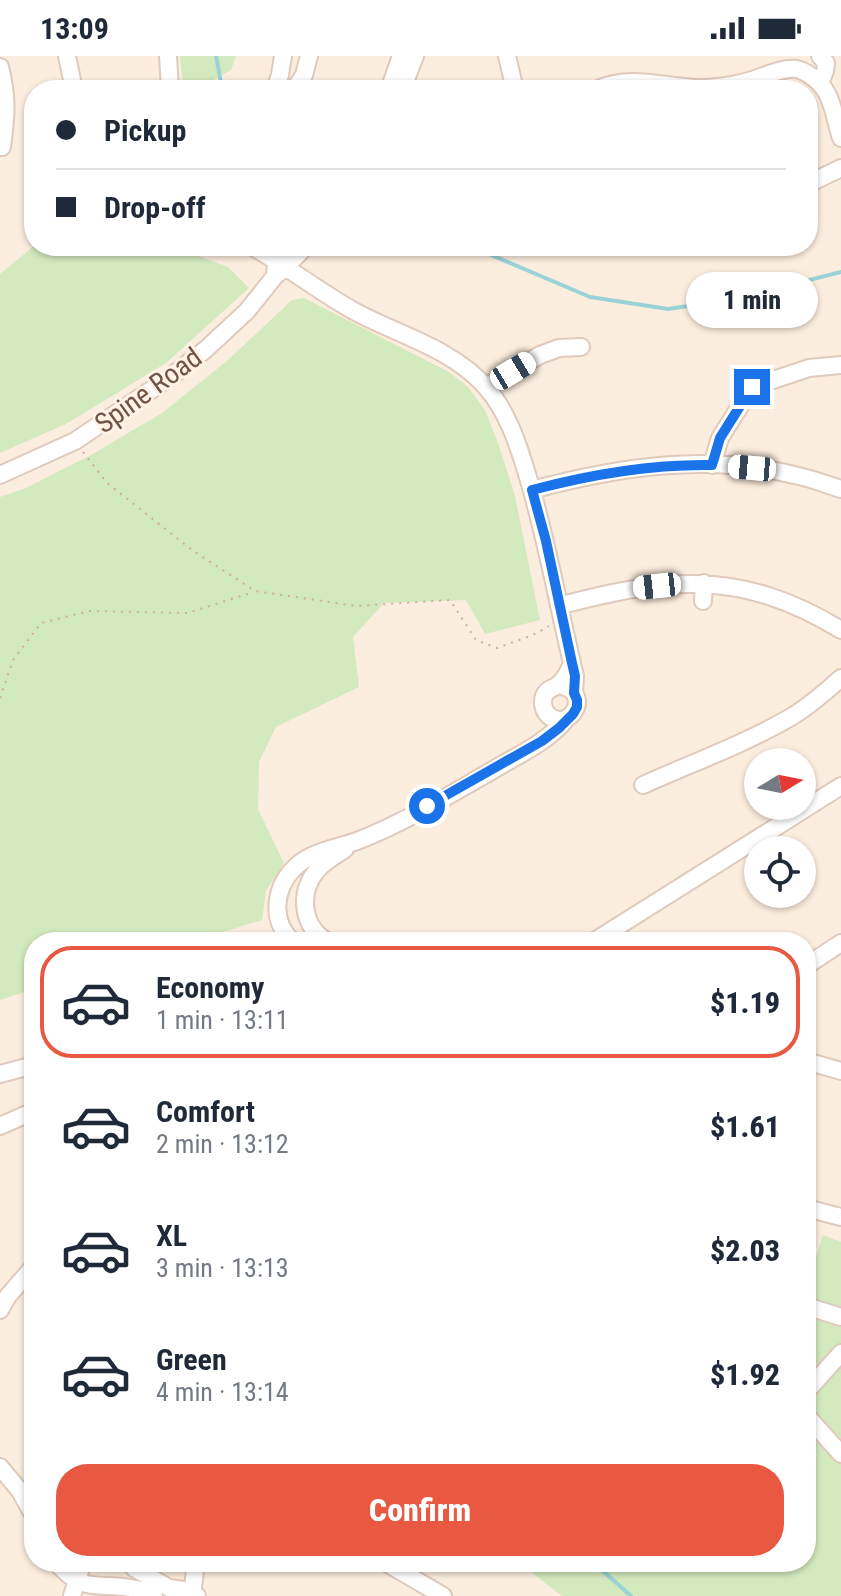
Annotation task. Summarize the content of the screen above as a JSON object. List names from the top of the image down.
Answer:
{
  "streets": {
    "street": ["Spine Road"]
  },
  "north": "right",
  "page": {
    "status": "13:09",
    "banner": ["Pickup", "Drop-off"],
    "bubble": "1 min",
    "list": [
      {
        "name": "Economy",
        "note": "1 min · 13:11",
        "value": "$1.19"
      },
      {
        "name": "Comfort",
        "note": "2 min · 13:12",
        "value": "$1.61"
      },
      {
        "name": "XL",
        "note": "3 min · 13:13",
        "value": "$2.03"
      },
      {
        "name": "Green",
        "note": "4 min · 13:14",
        "value": "$1.92"
      }
    ],
    "buttons": "Confirm"
  }
}
